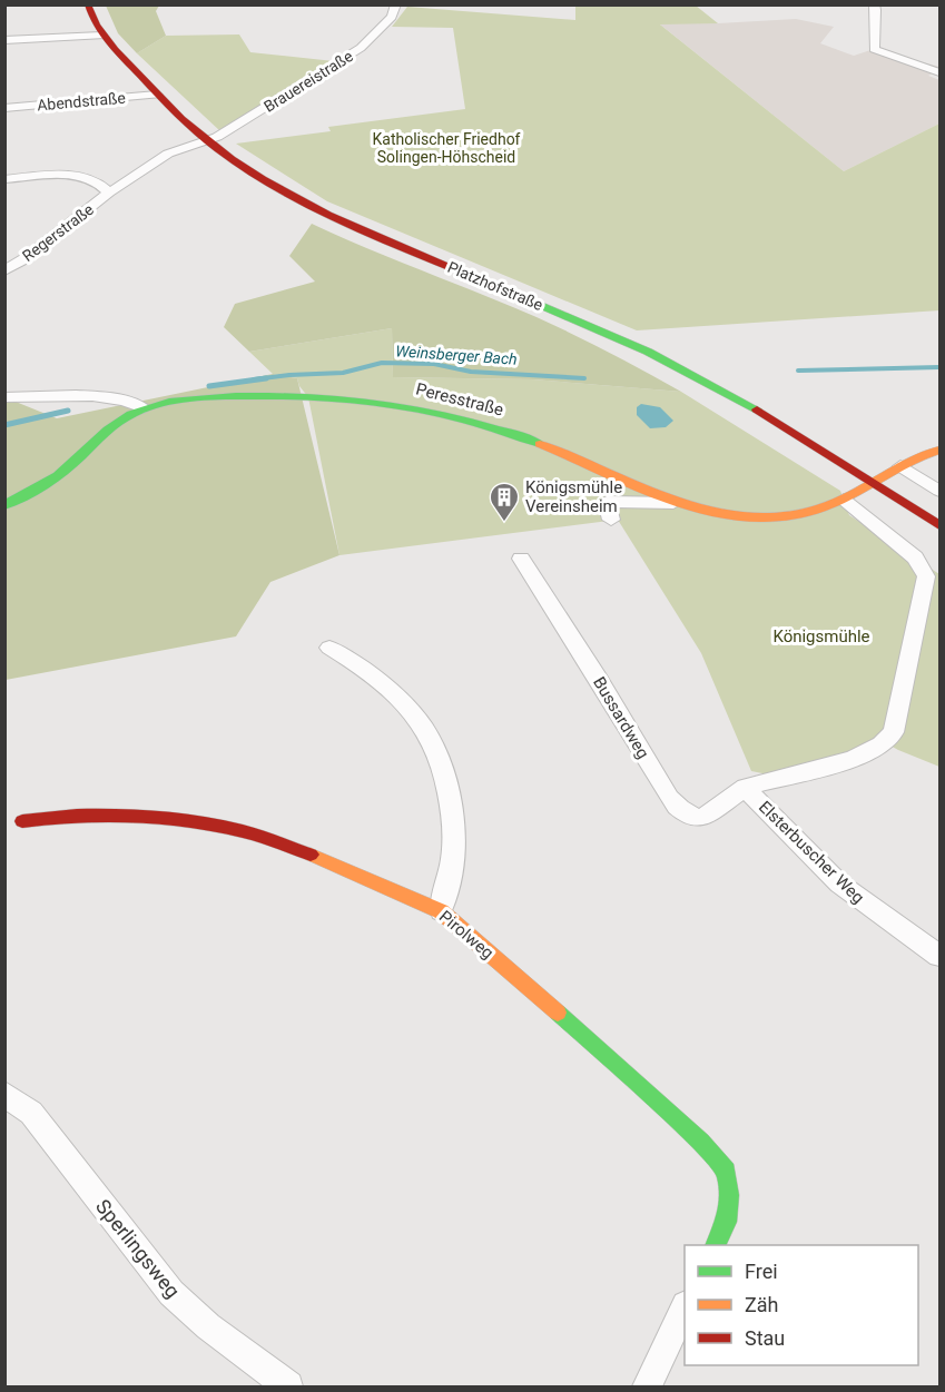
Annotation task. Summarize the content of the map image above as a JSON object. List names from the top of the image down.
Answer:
{
  "streets": {
    "main road": ["Platzhofstraße", "Peresstraße", "Pirolweg"],
    "street": [
      "Brauereistraße",
      "Abendstraße",
      "Regerstraße",
      "Bussardweg",
      "Elsterbuscher Weg",
      "Sperlingsweg"
    ]
  },
  "crossings": [
    ["Brauereistraße", "Regerstraße"],
    ["Brauereistraße", "Platzhofstraße"],
    ["Abendstraße", "Platzhofstraße"],
    ["Regerstraße", "Platzhofstraße"],
    ["Platzhofstraße", "Peresstraße"],
    ["Peresstraße", "Elsterbuscher Weg"],
    ["Bussardweg", "Elsterbuscher Weg"]
  ],
  "water": ["Weinsberger Bach"],
  "parks": ["Katholischer Friedhof Solingen-Höhscheid", "Königsmühle"],
  "places": {
    "building": ["Königsmühle Vereinsheim"]
  },
  "legend": ["Frei", "Zäh", "Stau"]
}
